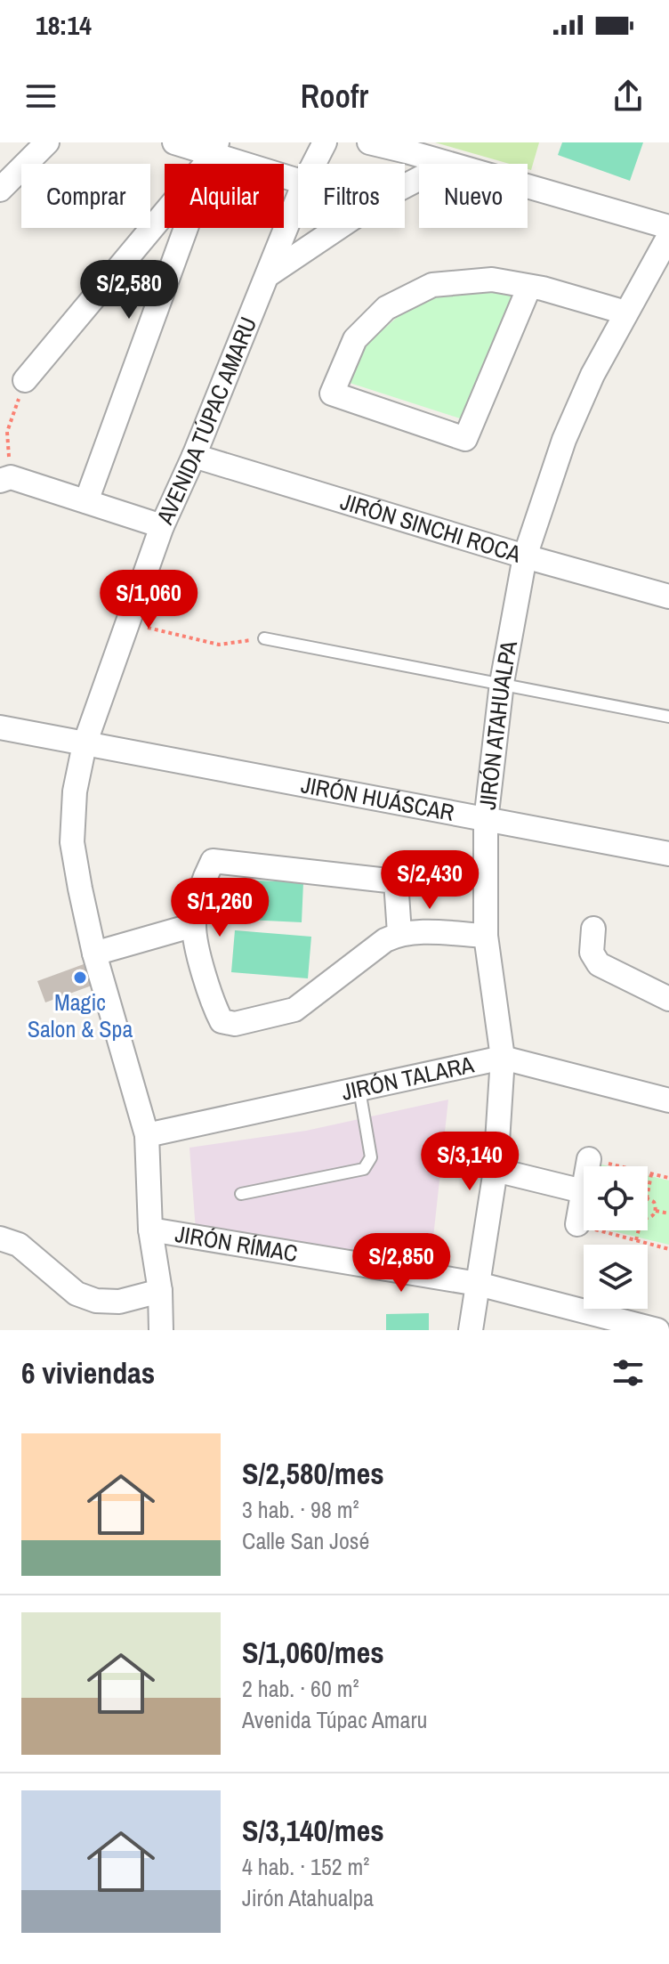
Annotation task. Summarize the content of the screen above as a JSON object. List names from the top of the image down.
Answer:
{
  "streets": {
    "street": [
      "AVENIDA TÚPAC AMARU",
      "JIRÓN SINCHI ROCA",
      "JIRÓN ATAHUALPA",
      "JIRÓN HUÁSCAR",
      "JIRÓN TALARA",
      "JIRÓN RÍMAC"
    ]
  },
  "crossings": [
    ["AVENIDA TÚPAC AMARU", "JIRÓN SINCHI ROCA"],
    ["AVENIDA TÚPAC AMARU", "JIRÓN HUÁSCAR"],
    ["AVENIDA TÚPAC AMARU", "JIRÓN TALARA"],
    ["AVENIDA TÚPAC AMARU", "JIRÓN RÍMAC"],
    ["JIRÓN SINCHI ROCA", "JIRÓN ATAHUALPA"],
    ["JIRÓN ATAHUALPA", "JIRÓN HUÁSCAR"],
    ["JIRÓN ATAHUALPA", "JIRÓN TALARA"],
    ["JIRÓN ATAHUALPA", "JIRÓN RÍMAC"]
  ],
  "places": ["Magic Salon & Spa"],
  "page": {
    "status": "18:14",
    "header": "Roofr",
    "chip": [
      "Comprar",
      "Alquilar",
      "Filtros",
      "Nuevo"
    ],
    "price": [
      "S/2,580",
      "S/1,060",
      "S/2,430",
      "S/1,260",
      "S/3,140",
      "S/2,850"
    ],
    "heading": "6 viviendas",
    "list": [
      {
        "name": "S/2,580/mes",
        "note": "3 hab. · 98 m² · Calle San José"
      },
      {
        "name": "S/1,060/mes",
        "note": "2 hab. · 60 m² · Avenida Túpac Amaru"
      },
      {
        "name": "S/3,140/mes",
        "note": "4 hab. · 152 m² · Jirón Atahualpa"
      }
    ]
  }
}
